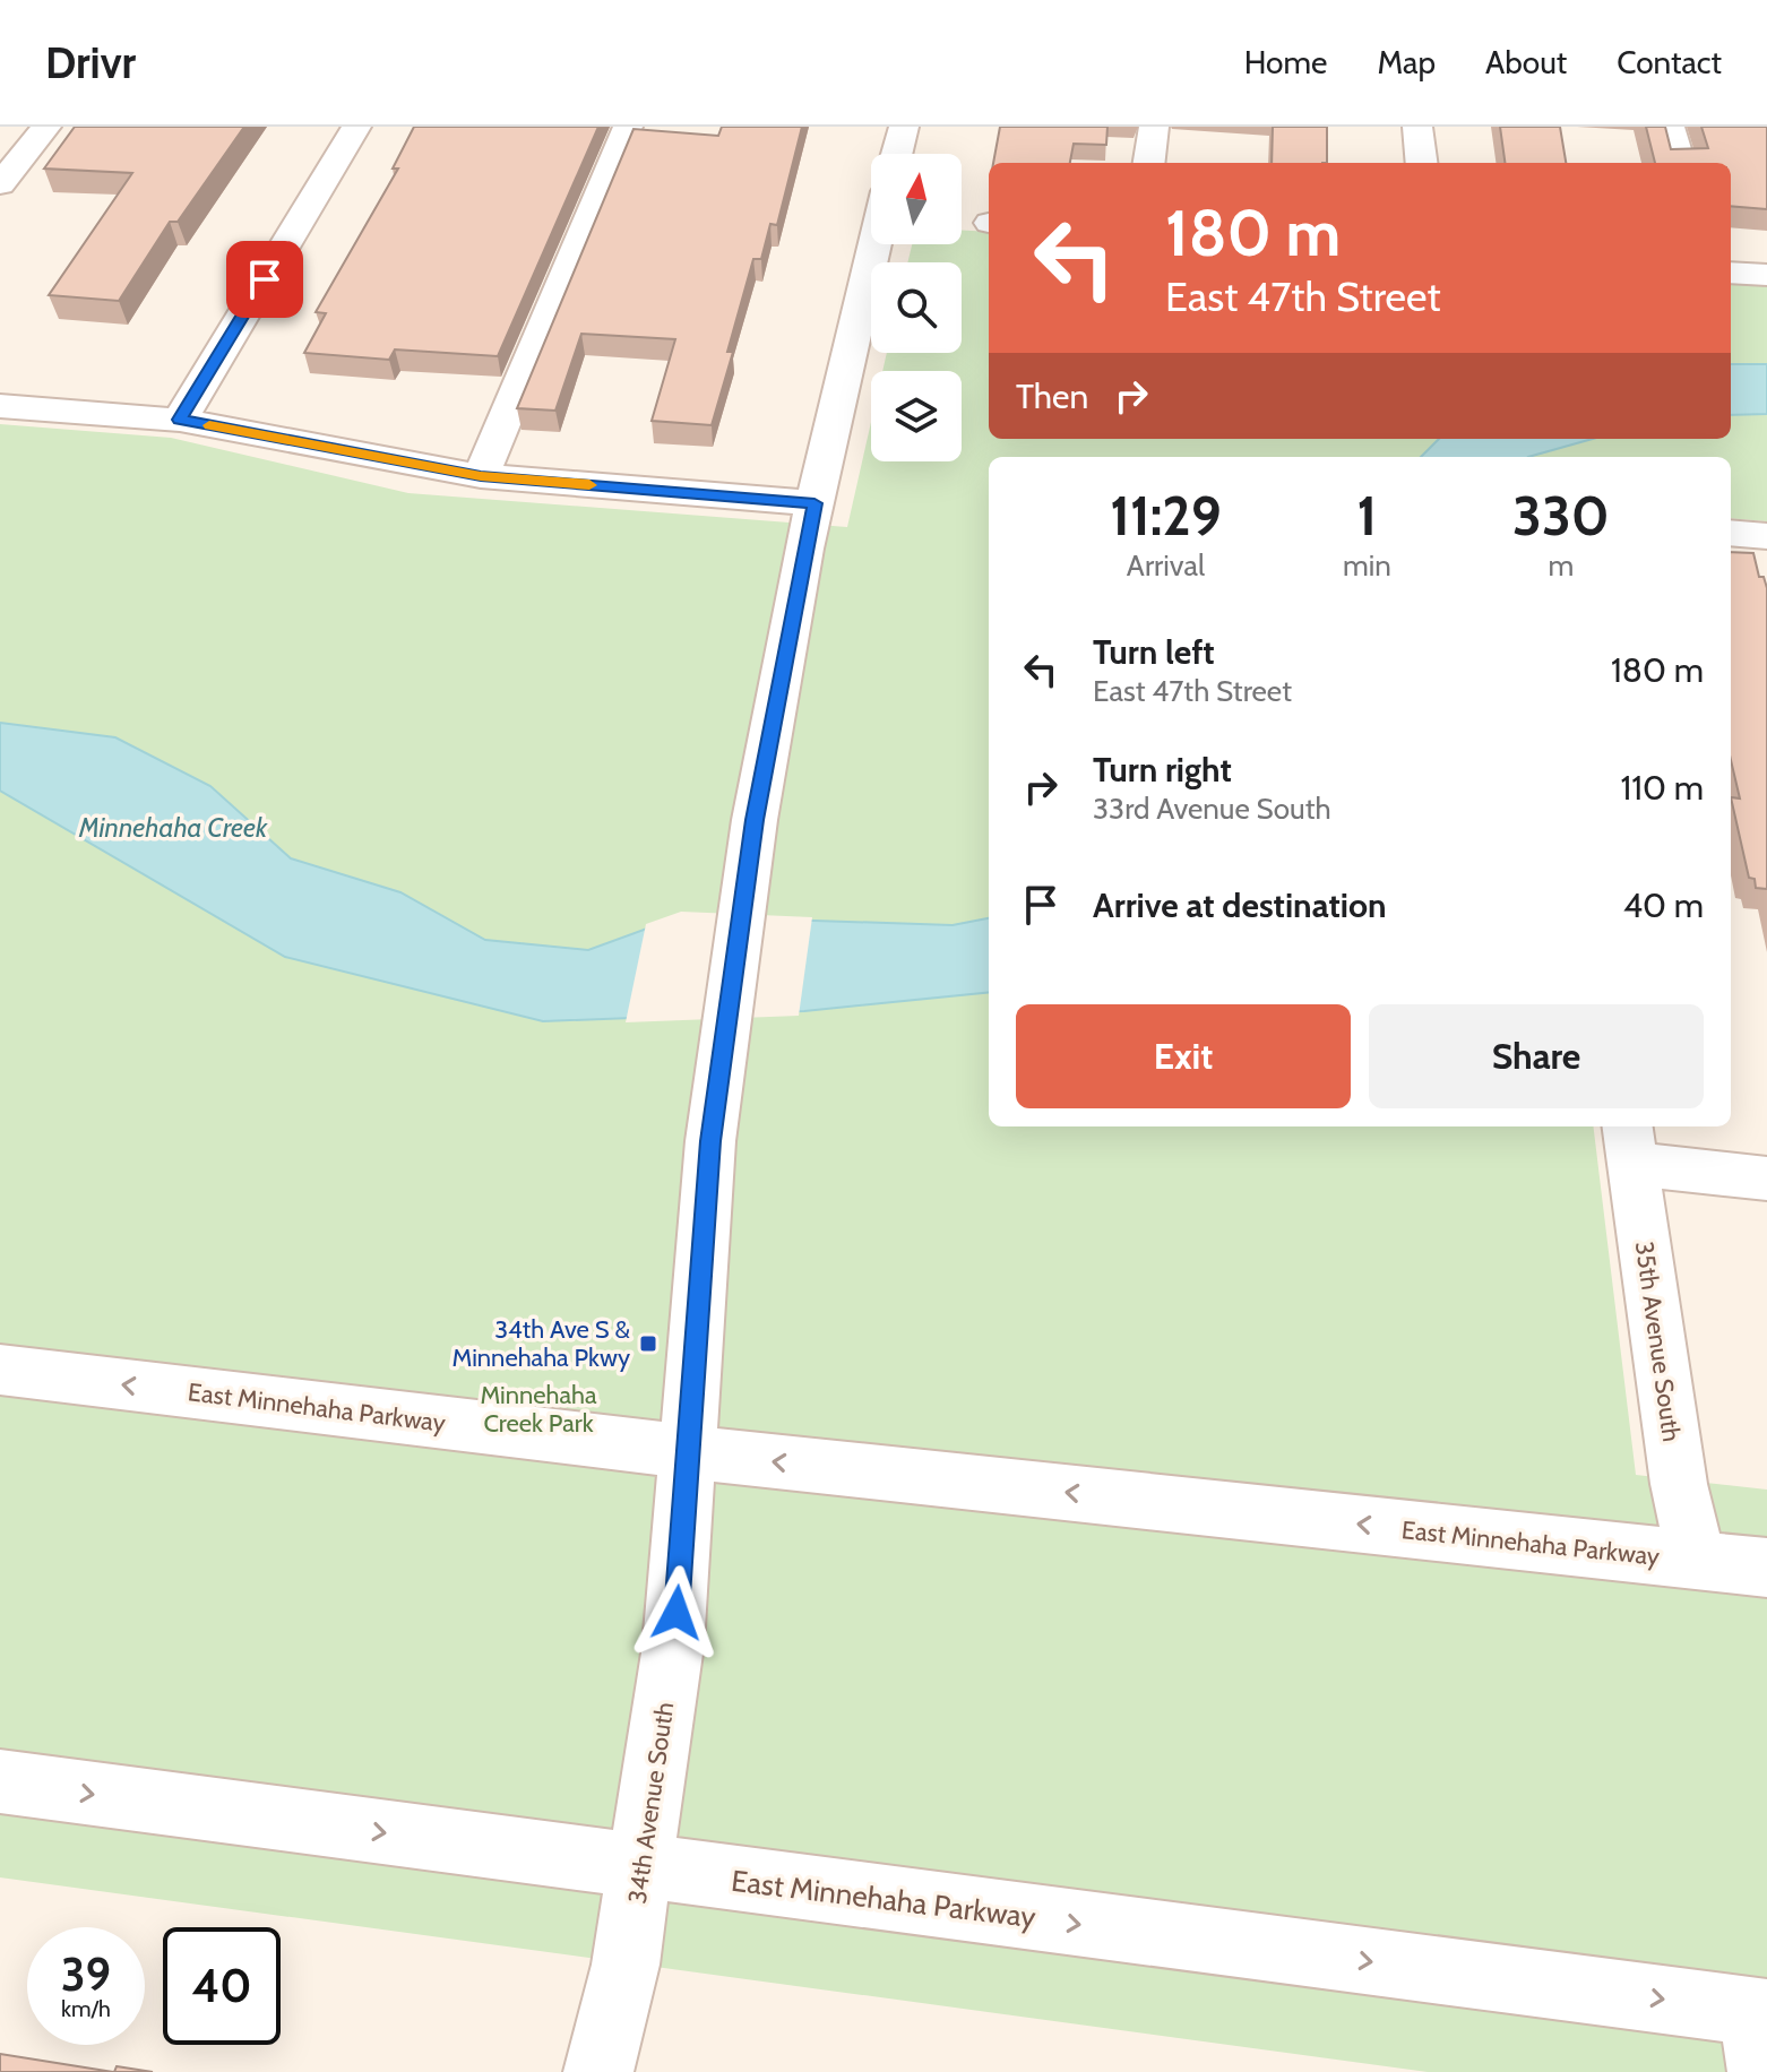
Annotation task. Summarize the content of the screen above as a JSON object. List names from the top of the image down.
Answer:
{
  "streets": {
    "street": ["35th Avenue South", "East Minnehaha Parkway", "34th Avenue South"]
  },
  "crossings": [
    ["35th Avenue South", "East Minnehaha Parkway"],
    ["East Minnehaha Parkway", "34th Avenue South"]
  ],
  "water": ["Minnehaha Creek"],
  "parks": ["Minnehaha Creek Park"],
  "places": {
    "transit": ["34th Ave S & Minnehaha Pkwy"]
  },
  "north": "top",
  "page": {
    "header": "Drivr",
    "nav": [
      "Home",
      "Map",
      "About",
      "Contact"
    ],
    "turn": ["180 m", "East 47th Street"],
    "then": "Then",
    "eta": [
      "11:29",
      "Arrival",
      "1",
      "min",
      "330",
      "m"
    ],
    "list": [
      {
        "name": "Turn left",
        "note": "East 47th Street",
        "value": "180 m"
      },
      {
        "name": "Turn right",
        "note": "33rd Avenue South",
        "value": "110 m"
      },
      {
        "name": "Arrive at destination",
        "value": "40 m"
      }
    ],
    "buttons": ["Exit", "Share"],
    "speed": "39 km/h",
    "limit": "40"
  }
}
